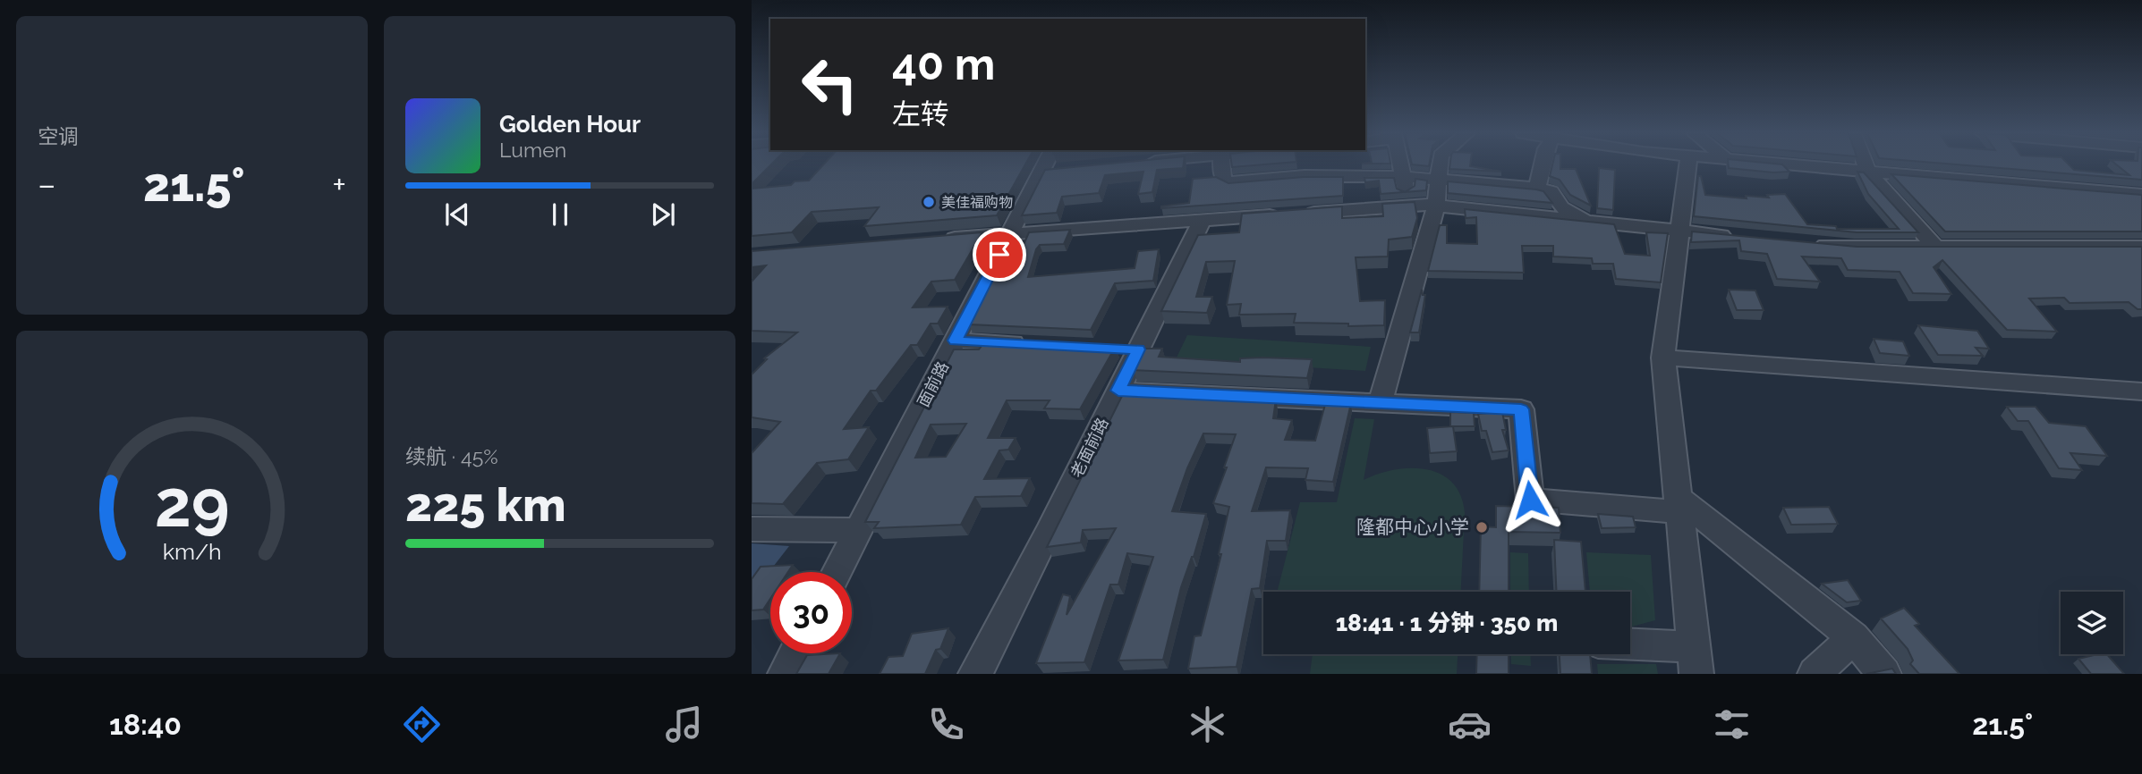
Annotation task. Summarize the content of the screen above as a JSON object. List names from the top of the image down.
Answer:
{
  "streets": {
    "street": ["面前路", "老面前路"]
  },
  "places": ["美佳福购物", "隆都中心小学"],
  "page": {
    "tile": [
      "空调",
      ["续航 · 45%", "225 km"]
    ],
    "turn": ["40 m", "左转"],
    "song": ["Golden Hour", "Lumen"],
    "heat": ["−", "21.5°", "+"],
    "limit": "30",
    "trip": "18:41 · 1 分钟 · 350 m",
    "tabs": ["18:40", "21.5°"],
    "gauge": ["29", "km/h"]
  }
}
